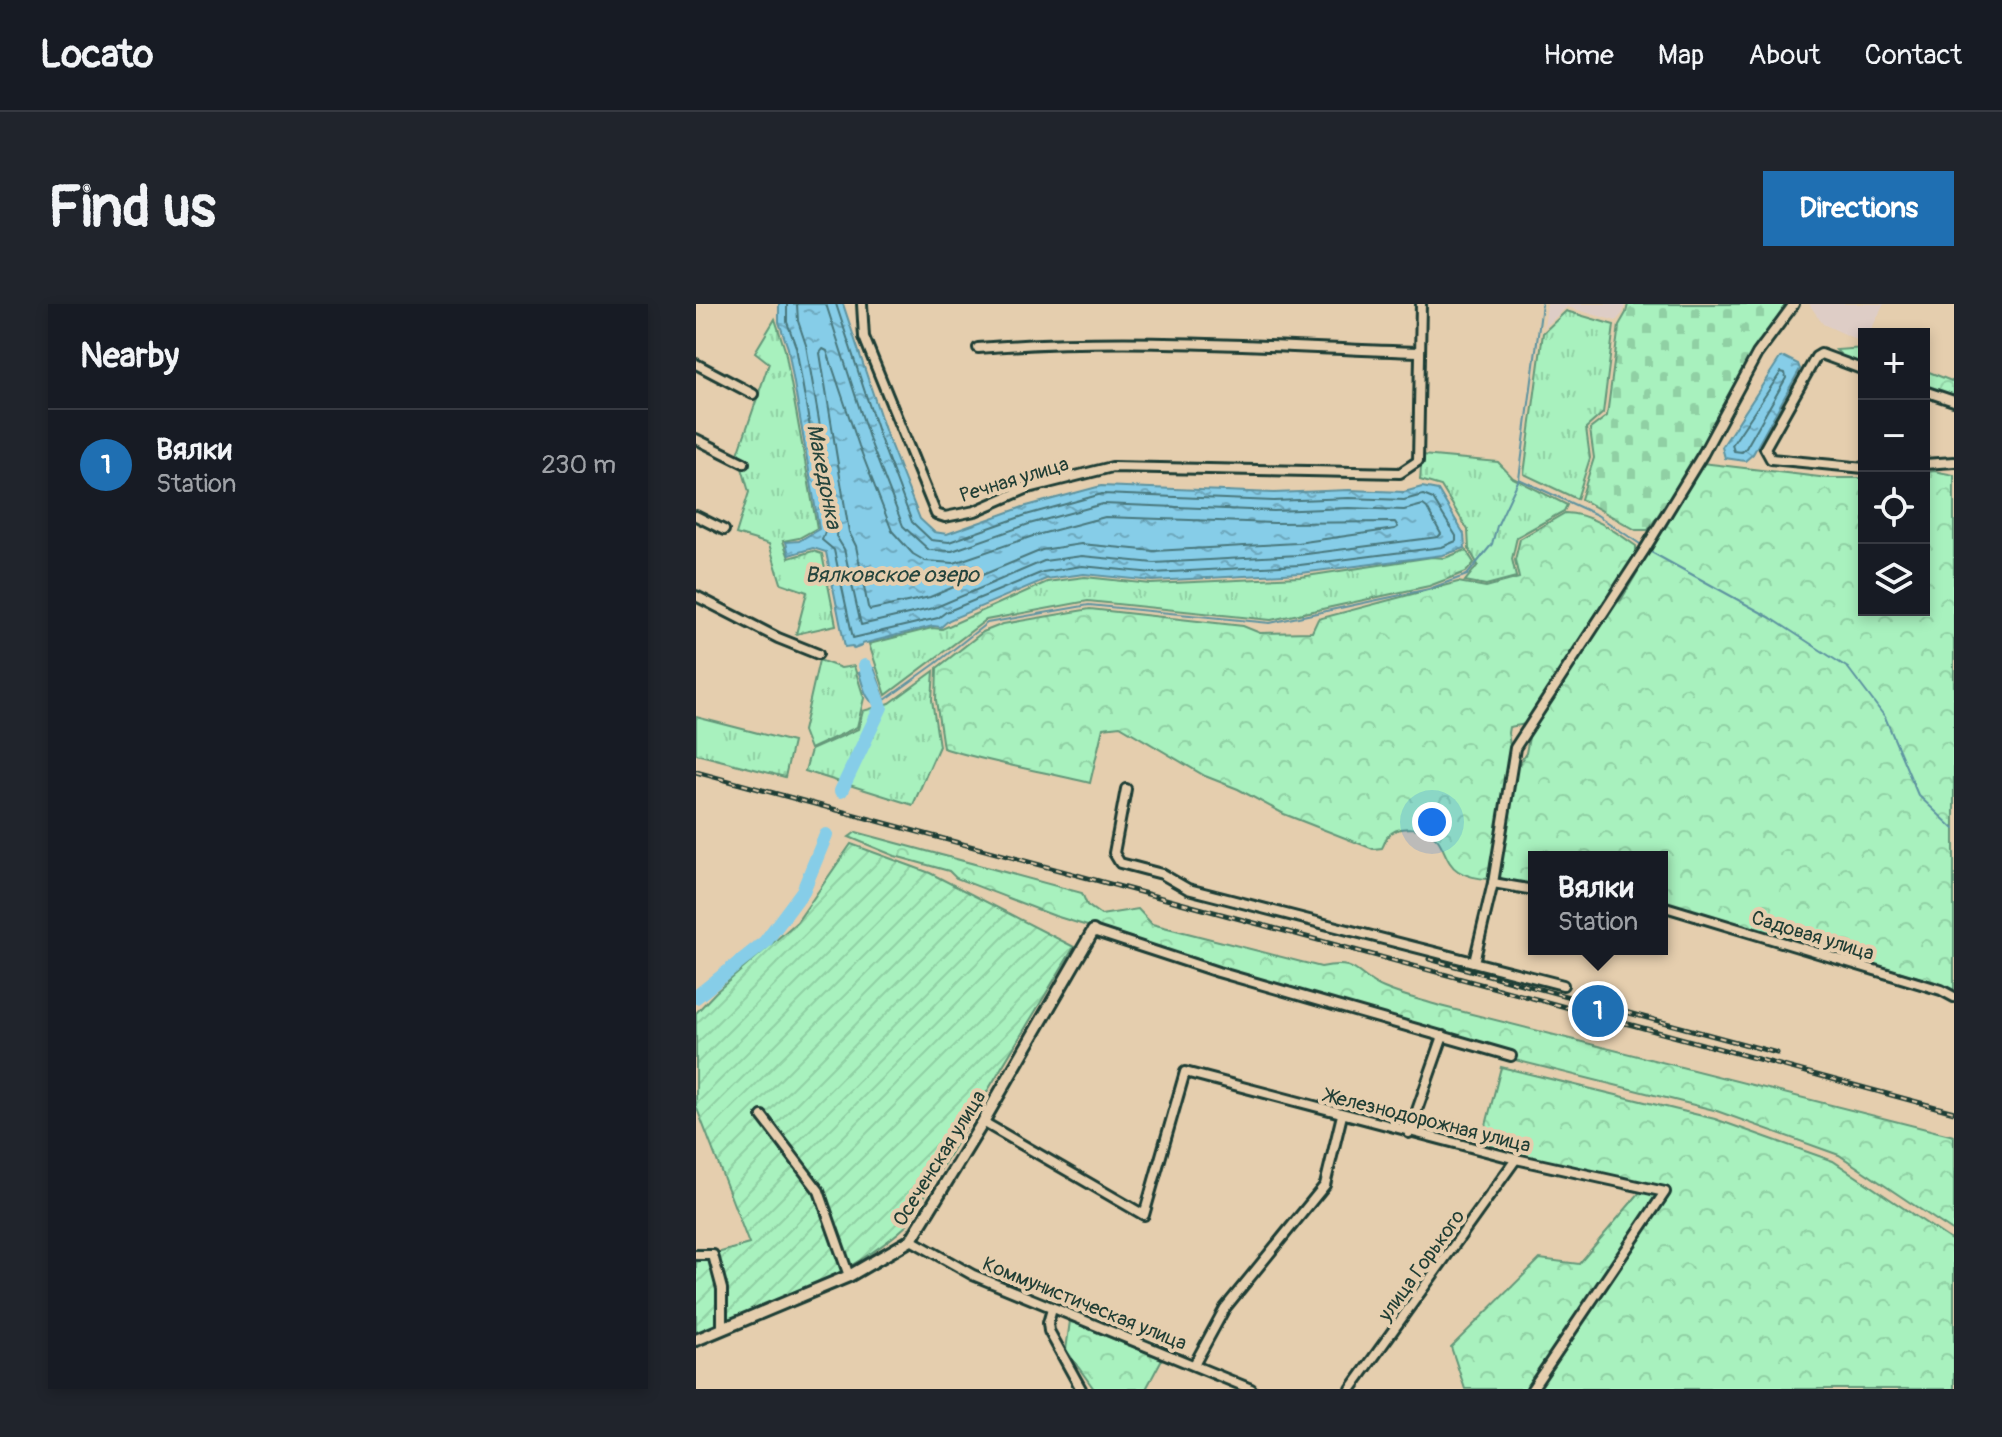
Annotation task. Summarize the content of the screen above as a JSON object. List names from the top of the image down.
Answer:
{
  "streets": {
    "street": [
      "Речная улица",
      "Садовая улица",
      "Железнодорожная улица",
      "Осеченская улица",
      "улица Горького",
      "Коммунистическая улица"
    ]
  },
  "crossings": [
    ["Железнодорожная улица", "Осеченская улица"],
    ["Железнодорожная улица", "улица Горького"],
    ["Осеченская улица", "Коммунистическая улица"]
  ],
  "water": ["Македонка", "Вялковское озеро"],
  "page": {
    "header": "Locato",
    "nav": [
      "Home",
      "Map",
      "About",
      "Contact"
    ],
    "buttons": "Directions",
    "title": "Find us",
    "heading": "Nearby",
    "map_buttons": ["+", "−"],
    "list": [
      {
        "mark": "1",
        "name": "Вялки",
        "note": "Station",
        "value": "230 m"
      }
    ],
    "popup": ["Вялки", "Station"],
    "pins": "1"
  }
}
